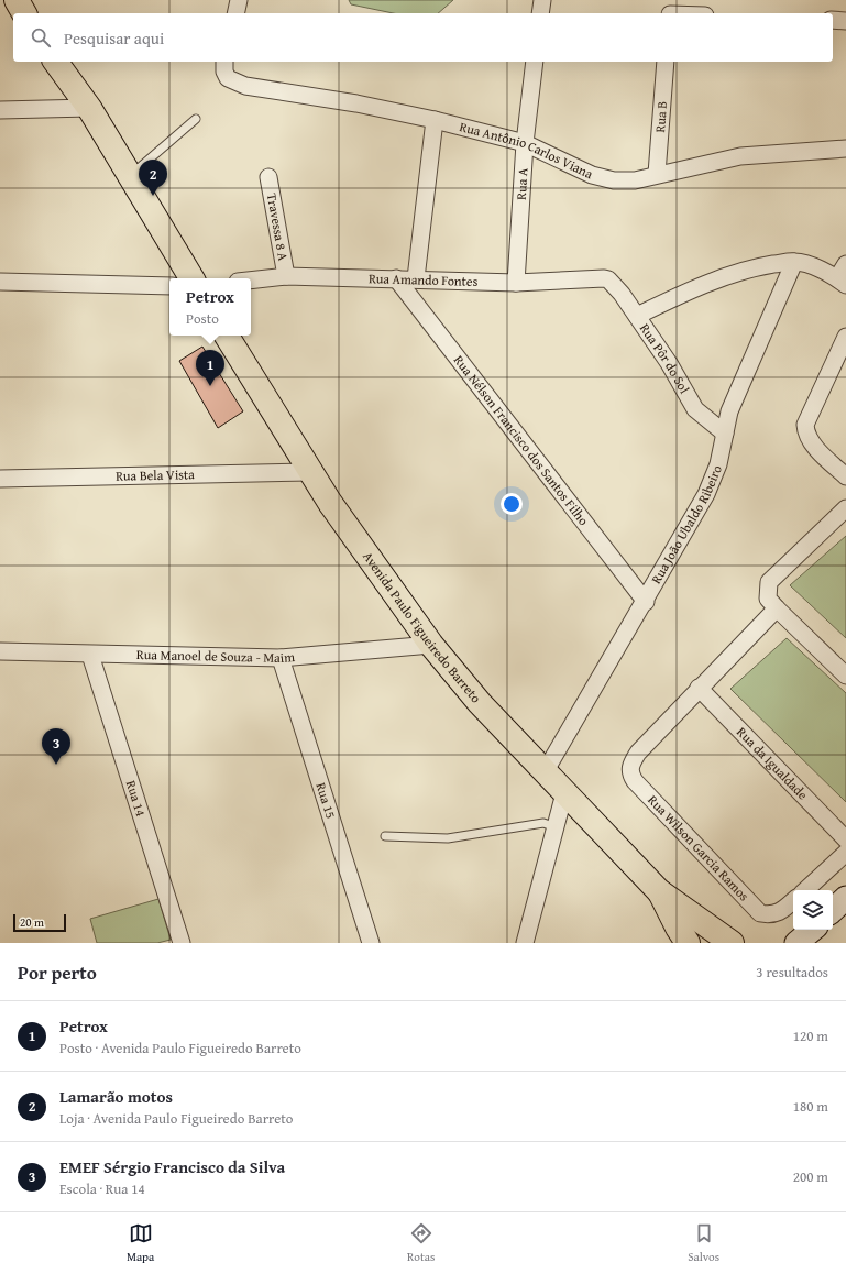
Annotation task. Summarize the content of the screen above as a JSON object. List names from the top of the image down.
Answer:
{
  "streets": {
    "main road": ["Avenida Paulo Figueiredo Barreto"],
    "street": [
      "Rua B",
      "Rua Antônio Carlos Viana",
      "Rua A",
      "Travessa 8 A",
      "Rua Amando Fontes",
      "Rua Pôr do Sol",
      "Rua Nélson Francisco dos Santos Filho",
      "Rua Bela Vista",
      "Rua João Ubaldo Ribeiro",
      "Rua Manoel de Souza - Maim",
      "Rua da Igualdade",
      "Rua 14",
      "Rua 15",
      "Rua Wilson Garcia Ramos"
    ]
  },
  "crossings": [
    ["Rua B", "Rua Antônio Carlos Viana"],
    ["Rua Antônio Carlos Viana", "Rua A"],
    ["Rua A", "Rua Amando Fontes"],
    ["Travessa 8 A", "Rua Amando Fontes"],
    ["Rua Amando Fontes", "Rua Pôr do Sol"],
    ["Rua Amando Fontes", "Rua Nélson Francisco dos Santos Filho"],
    ["Rua Pôr do Sol", "Rua João Ubaldo Ribeiro"],
    ["Rua Nélson Francisco dos Santos Filho", "Rua João Ubaldo Ribeiro"],
    ["Rua Bela Vista", "Avenida Paulo Figueiredo Barreto"],
    ["Rua João Ubaldo Ribeiro", "Avenida Paulo Figueiredo Barreto"],
    ["Avenida Paulo Figueiredo Barreto", "Rua Manoel de Souza - Maim"],
    ["Rua Manoel de Souza - Maim", "Rua 14"],
    ["Rua Manoel de Souza - Maim", "Rua 15"],
    ["Rua da Igualdade", "Rua Wilson Garcia Ramos"]
  ],
  "scale_bar": "20 m",
  "page": {
    "search": "Pesquisar aqui",
    "pins": ["2", "1", "3"],
    "popup": ["Petrox", "Posto"],
    "scale": "20 m",
    "heading": ["Por perto", "3 resultados"],
    "list": [
      {
        "mark": "1",
        "name": "Petrox",
        "note": "Posto · Avenida Paulo Figueiredo Barreto",
        "value": "120 m"
      },
      {
        "mark": "2",
        "name": "Lamarão motos",
        "note": "Loja · Avenida Paulo Figueiredo Barreto",
        "value": "180 m"
      },
      {
        "mark": "3",
        "name": "EMEF Sérgio Francisco da Silva",
        "note": "Escola · Rua 14",
        "value": "200 m"
      }
    ],
    "nav": ["Mapa", "Rotas", "Salvos"]
  }
}
